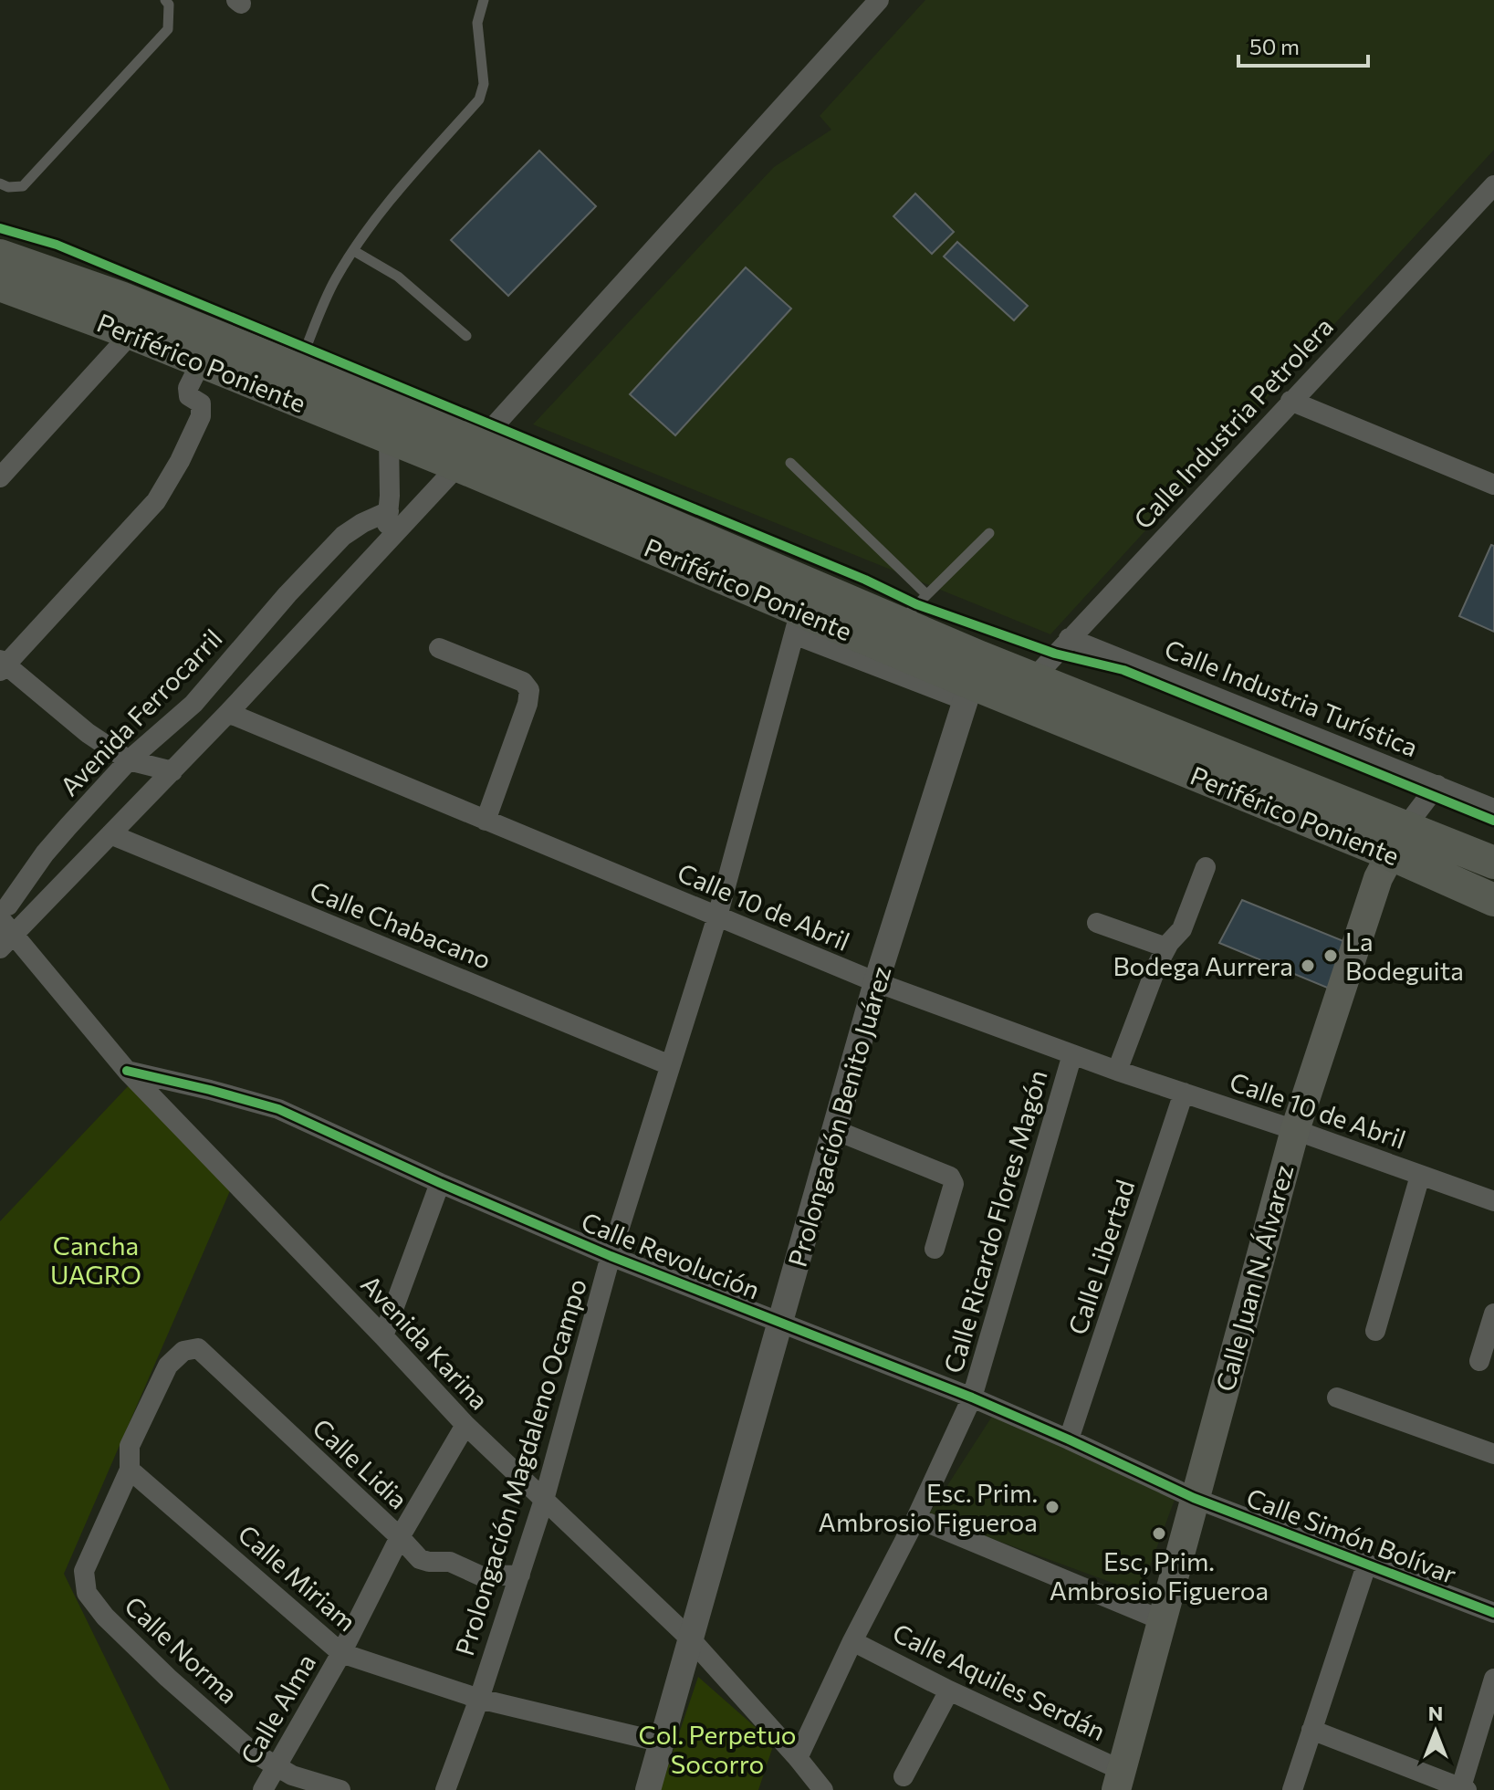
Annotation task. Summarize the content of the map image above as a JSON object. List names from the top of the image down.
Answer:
{
  "streets": {
    "main road": ["Periférico Poniente", "Calle Juan N. Álvarez"],
    "street": [
      "Calle Industria Petrolera",
      "Calle Industria Turística",
      "Avenida Ferrocarril",
      "Calle 10 de Abril",
      "Calle Chabacano",
      "Prolongación Benito Juárez",
      "Calle Ricardo Flores Magón",
      "Calle Revolución",
      "Calle Libertad",
      "Avenida Karina",
      "Calle Lidia",
      "Prolongación Magdaleno Ocampo",
      "Calle Simón Bolívar",
      "Calle Miriam",
      "Calle Norma",
      "Calle Aquiles Serdán",
      "Calle Alma"
    ]
  },
  "crossings": [
    ["Periférico Poniente", "Calle Industria Petrolera"],
    ["Periférico Poniente", "Prolongación Benito Juárez"],
    ["Periférico Poniente", "Calle Juan N. Álvarez"],
    ["Periférico Poniente", "Prolongación Magdaleno Ocampo"],
    ["Calle Industria Petrolera", "Calle Industria Turística"],
    ["Calle Industria Turística", "Calle Juan N. Álvarez"],
    ["Avenida Ferrocarril", "Avenida Karina"],
    ["Calle 10 de Abril", "Prolongación Benito Juárez"],
    ["Calle 10 de Abril", "Calle Ricardo Flores Magón"],
    ["Calle 10 de Abril", "Calle Libertad"],
    ["Calle 10 de Abril", "Calle Juan N. Álvarez"],
    ["Calle 10 de Abril", "Prolongación Magdaleno Ocampo"],
    ["Calle Chabacano", "Prolongación Magdaleno Ocampo"],
    ["Prolongación Benito Juárez", "Calle Revolución"],
    ["Prolongación Benito Juárez", "Avenida Karina"],
    ["Prolongación Benito Juárez", "Calle Miriam"],
    ["Calle Ricardo Flores Magón", "Calle Revolución"],
    ["Calle Ricardo Flores Magón", "Avenida Karina"],
    ["Calle Ricardo Flores Magón", "Calle Aquiles Serdán"],
    ["Calle Revolución", "Calle Libertad"],
    ["Calle Revolución", "Calle Juan N. Álvarez"],
    ["Calle Revolución", "Avenida Karina"],
    ["Calle Revolución", "Prolongación Magdaleno Ocampo"],
    ["Calle Revolución", "Calle Simón Bolívar"],
    ["Calle Juan N. Álvarez", "Calle Simón Bolívar"],
    ["Calle Juan N. Álvarez", "Calle Aquiles Serdán"],
    ["Avenida Karina", "Prolongación Magdaleno Ocampo"],
    ["Avenida Karina", "Calle Alma"],
    ["Calle Lidia", "Prolongación Magdaleno Ocampo"],
    ["Calle Lidia", "Calle Miriam"],
    ["Calle Lidia", "Calle Norma"],
    ["Calle Lidia", "Calle Alma"],
    ["Prolongación Magdaleno Ocampo", "Calle Miriam"],
    ["Calle Miriam", "Calle Norma"],
    ["Calle Miriam", "Calle Alma"],
    ["Calle Norma", "Calle Alma"]
  ],
  "parks": ["Cancha UAGRO", "Col. Perpetuo Socorro"],
  "places": [
    "La Bodeguita",
    "Bodega Aurrera",
    "Esc. Prim. Ambrosio Figueroa",
    "Esc, Prim. Ambrosio Figueroa"
  ],
  "scale_bar": "50 m",
  "north": "top"
}
